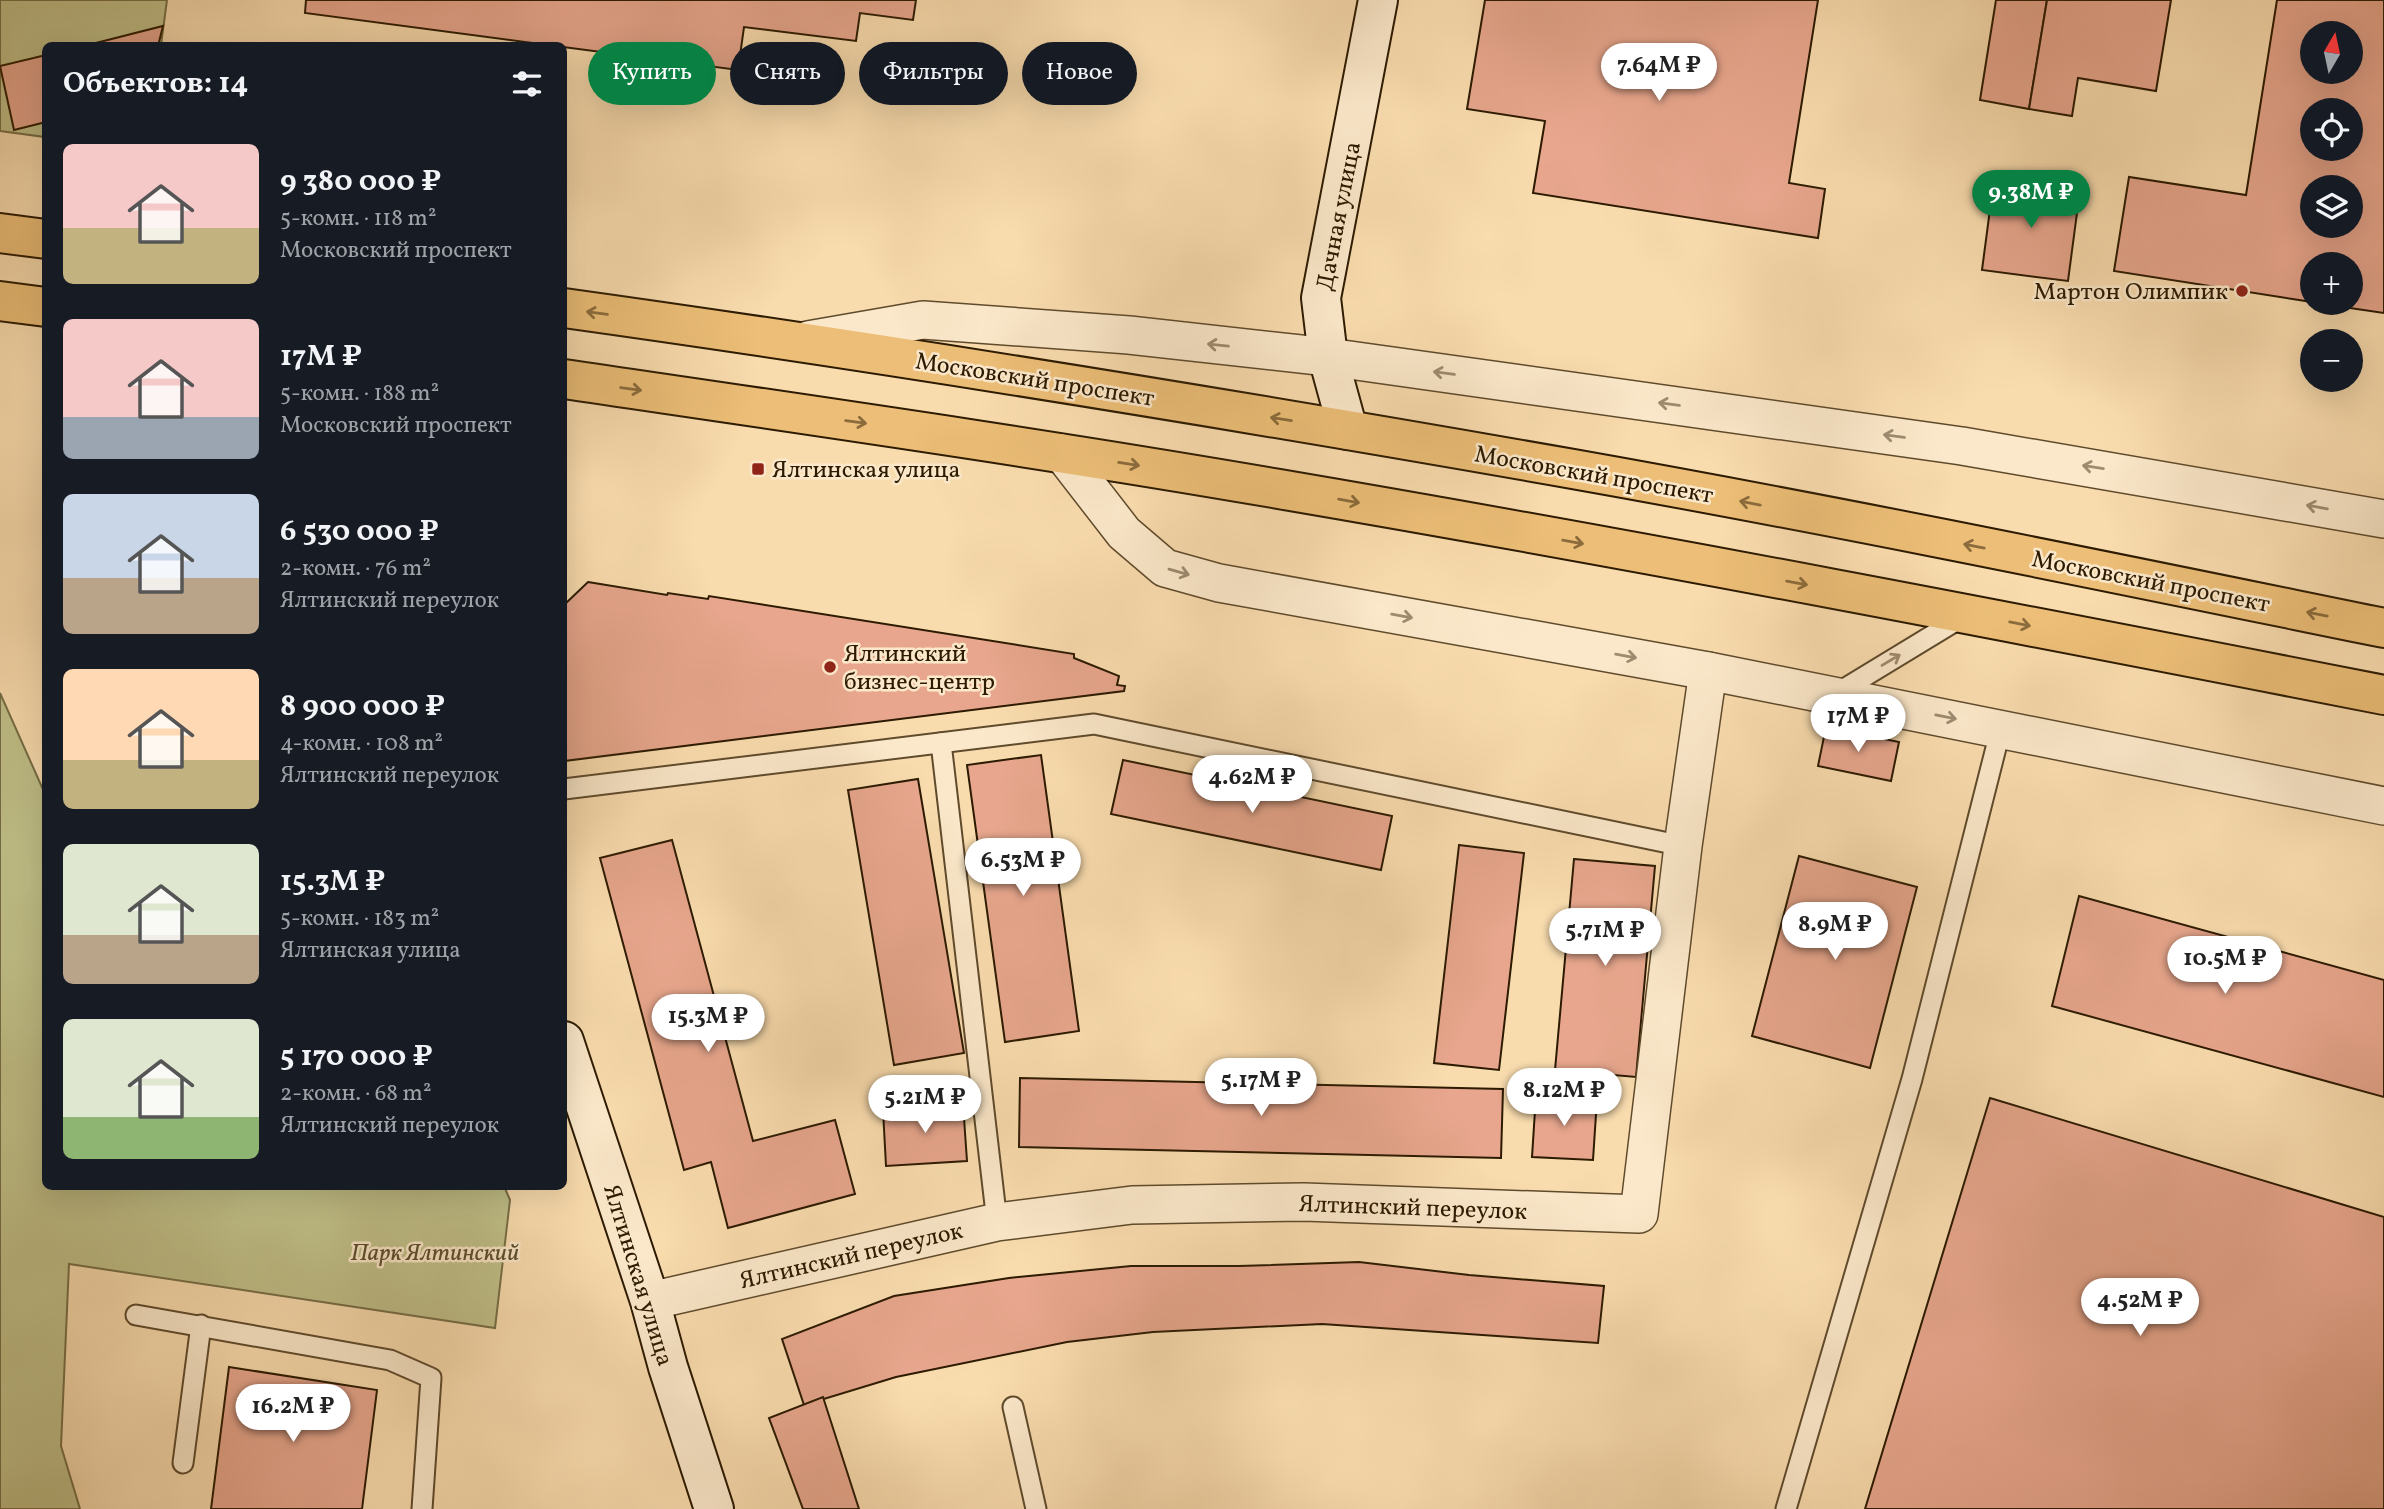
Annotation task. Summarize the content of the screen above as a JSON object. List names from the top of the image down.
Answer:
{
  "streets": {
    "main road": ["Московский проспект"],
    "street": ["Дачная улица", "Ялтинский переулок", "Ялтинская улица"]
  },
  "crossings": [
    ["Дачная улица", "Московский проспект"],
    ["Ялтинский переулок", "Ялтинская улица"]
  ],
  "parks": ["Парк Ялтинский"],
  "places": {
    "other": ["Мартон Олимпик", "Ялтинский бизнес-центр"],
    "transit": ["Ялтинская улица"]
  },
  "north": "top",
  "page": {
    "map_buttons": ["+", "−"],
    "chip": [
      "Купить",
      "Снять",
      "Фильтры",
      "Новое"
    ],
    "heading": "Объектов: 14",
    "price": [
      "7.64M ₽",
      "9.38M ₽",
      "17M ₽",
      "4.62M ₽",
      "6.53M ₽",
      "8.9M ₽",
      "5.71M ₽",
      "10.5M ₽",
      "15.3M ₽",
      "5.17M ₽",
      "8.12M ₽",
      "5.21M ₽",
      "4.52M ₽",
      "16.2M ₽"
    ],
    "list": [
      {
        "name": "9 380 000 ₽",
        "note": "5-комн. · 118 m² · Московский проспект"
      },
      {
        "name": "17M ₽",
        "note": "5-комн. · 188 m² · Московский проспект"
      },
      {
        "name": "6 530 000 ₽",
        "note": "2-комн. · 76 m² · Ялтинский переулок"
      },
      {
        "name": "8 900 000 ₽",
        "note": "4-комн. · 108 m² · Ялтинский переулок"
      },
      {
        "name": "15.3M ₽",
        "note": "5-комн. · 183 m² · Ялтинская улица"
      },
      {
        "name": "5 170 000 ₽",
        "note": "2-комн. · 68 m² · Ялтинский переулок"
      }
    ]
  }
}
